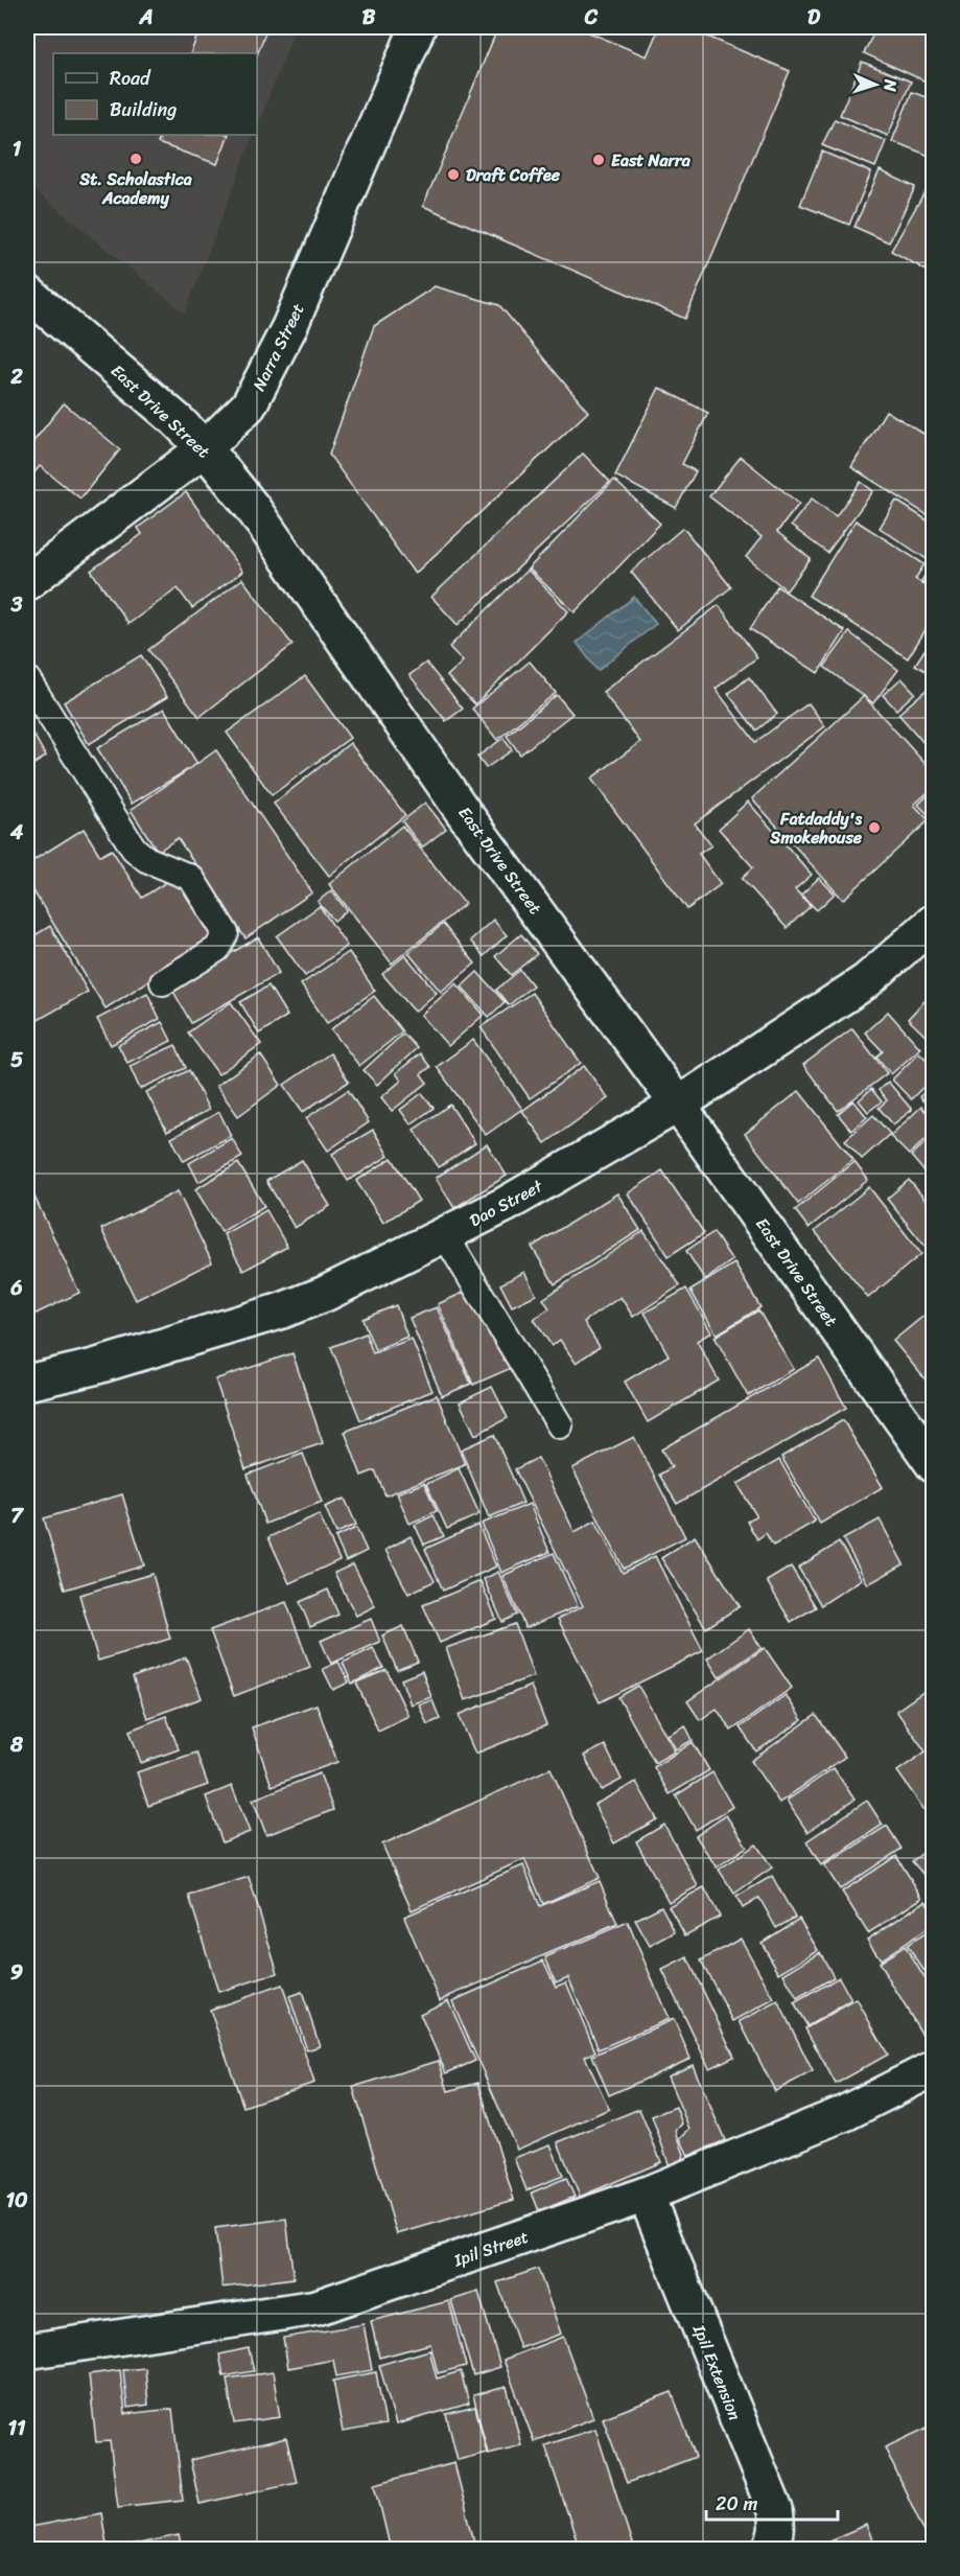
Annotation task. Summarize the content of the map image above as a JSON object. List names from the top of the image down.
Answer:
{
  "streets": {
    "street": [
      "Narra Street",
      "East Drive Street",
      "Dao Street",
      "Ipil Street",
      "Ipil Extension"
    ]
  },
  "crossings": [
    ["Narra Street", "East Drive Street"],
    ["East Drive Street", "Dao Street"],
    ["Ipil Street", "Ipil Extension"]
  ],
  "places": [
    "St. Scholastica Academy",
    "East Narra",
    "Draft Coffee",
    "Fatdaddy's Smokehouse"
  ],
  "legend": ["Road", "Building"],
  "scale_bar": "20 m",
  "north": "right",
  "grid": {
    "columns": [
      "A",
      "B",
      "C",
      "D"
    ],
    "rows": [
      "1",
      "2",
      "3",
      "4",
      "5",
      "6",
      "7",
      "8",
      "9",
      "10",
      "11"
    ]
  }
}
